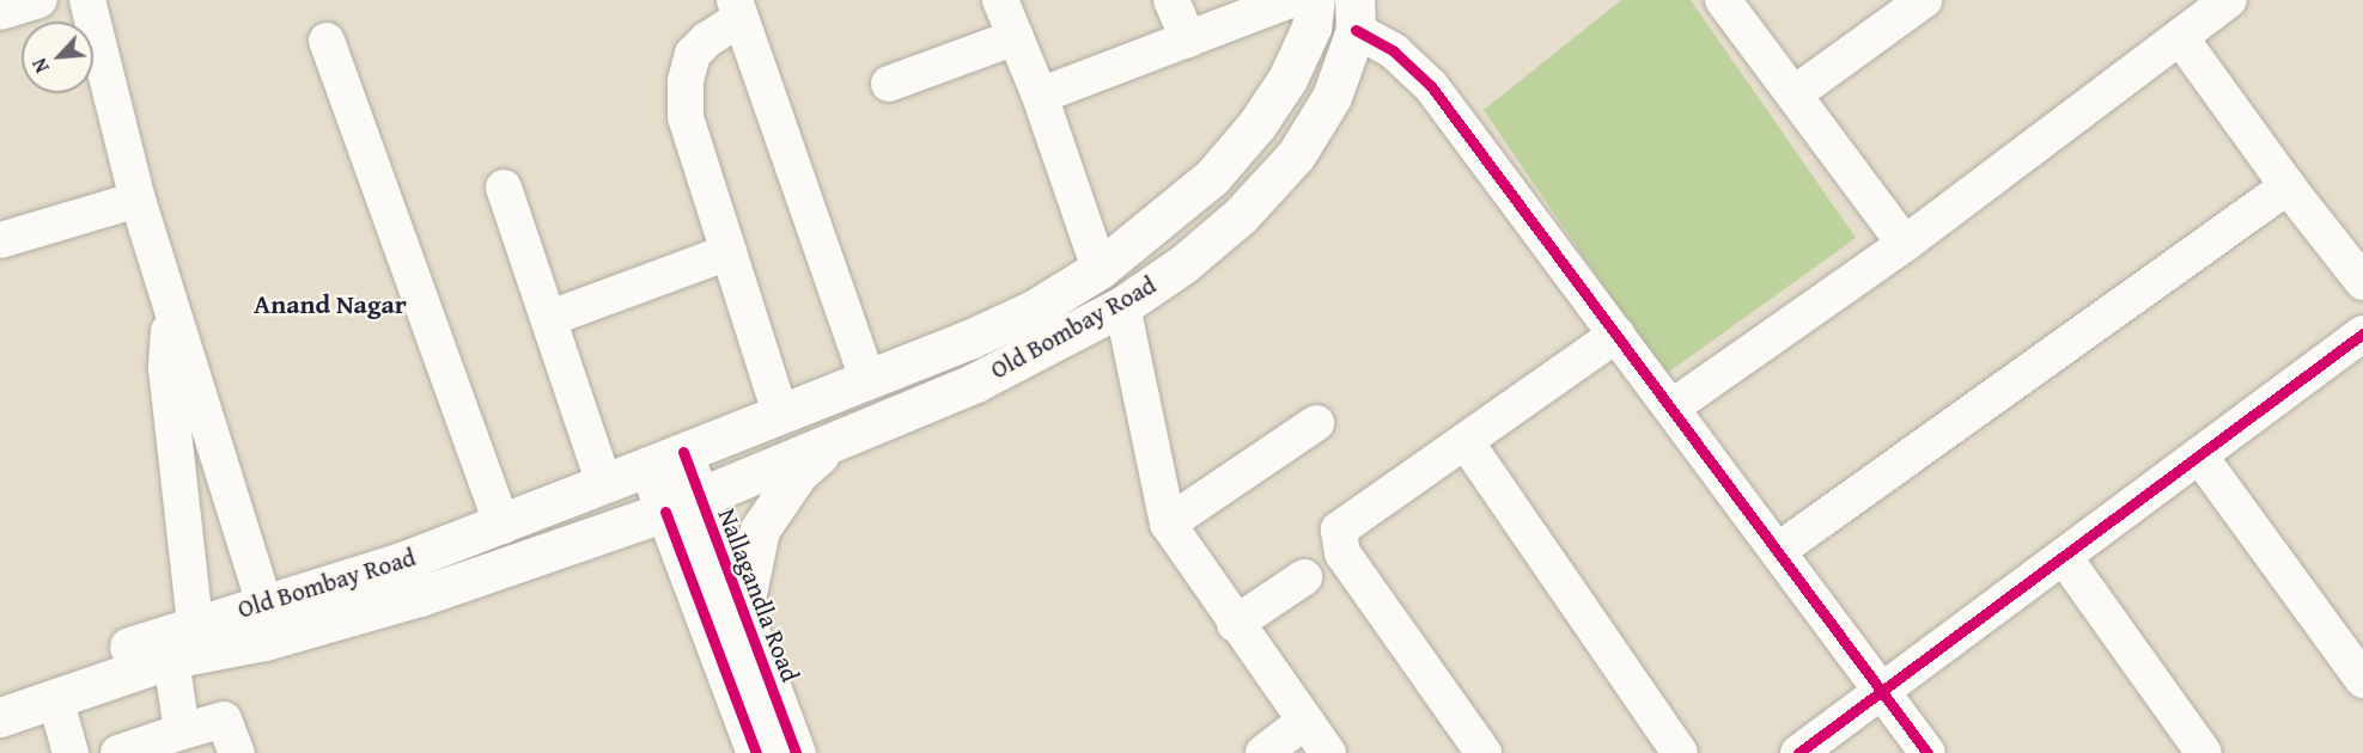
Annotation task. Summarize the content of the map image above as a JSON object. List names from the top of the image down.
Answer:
{
  "streets": {
    "main road": ["Old Bombay Road", "Nallagandla Road"]
  },
  "crossings": [
    ["Old Bombay Road", "Nallagandla Road"]
  ],
  "districts": ["Anand Nagar"],
  "north": "bottom left"
}
